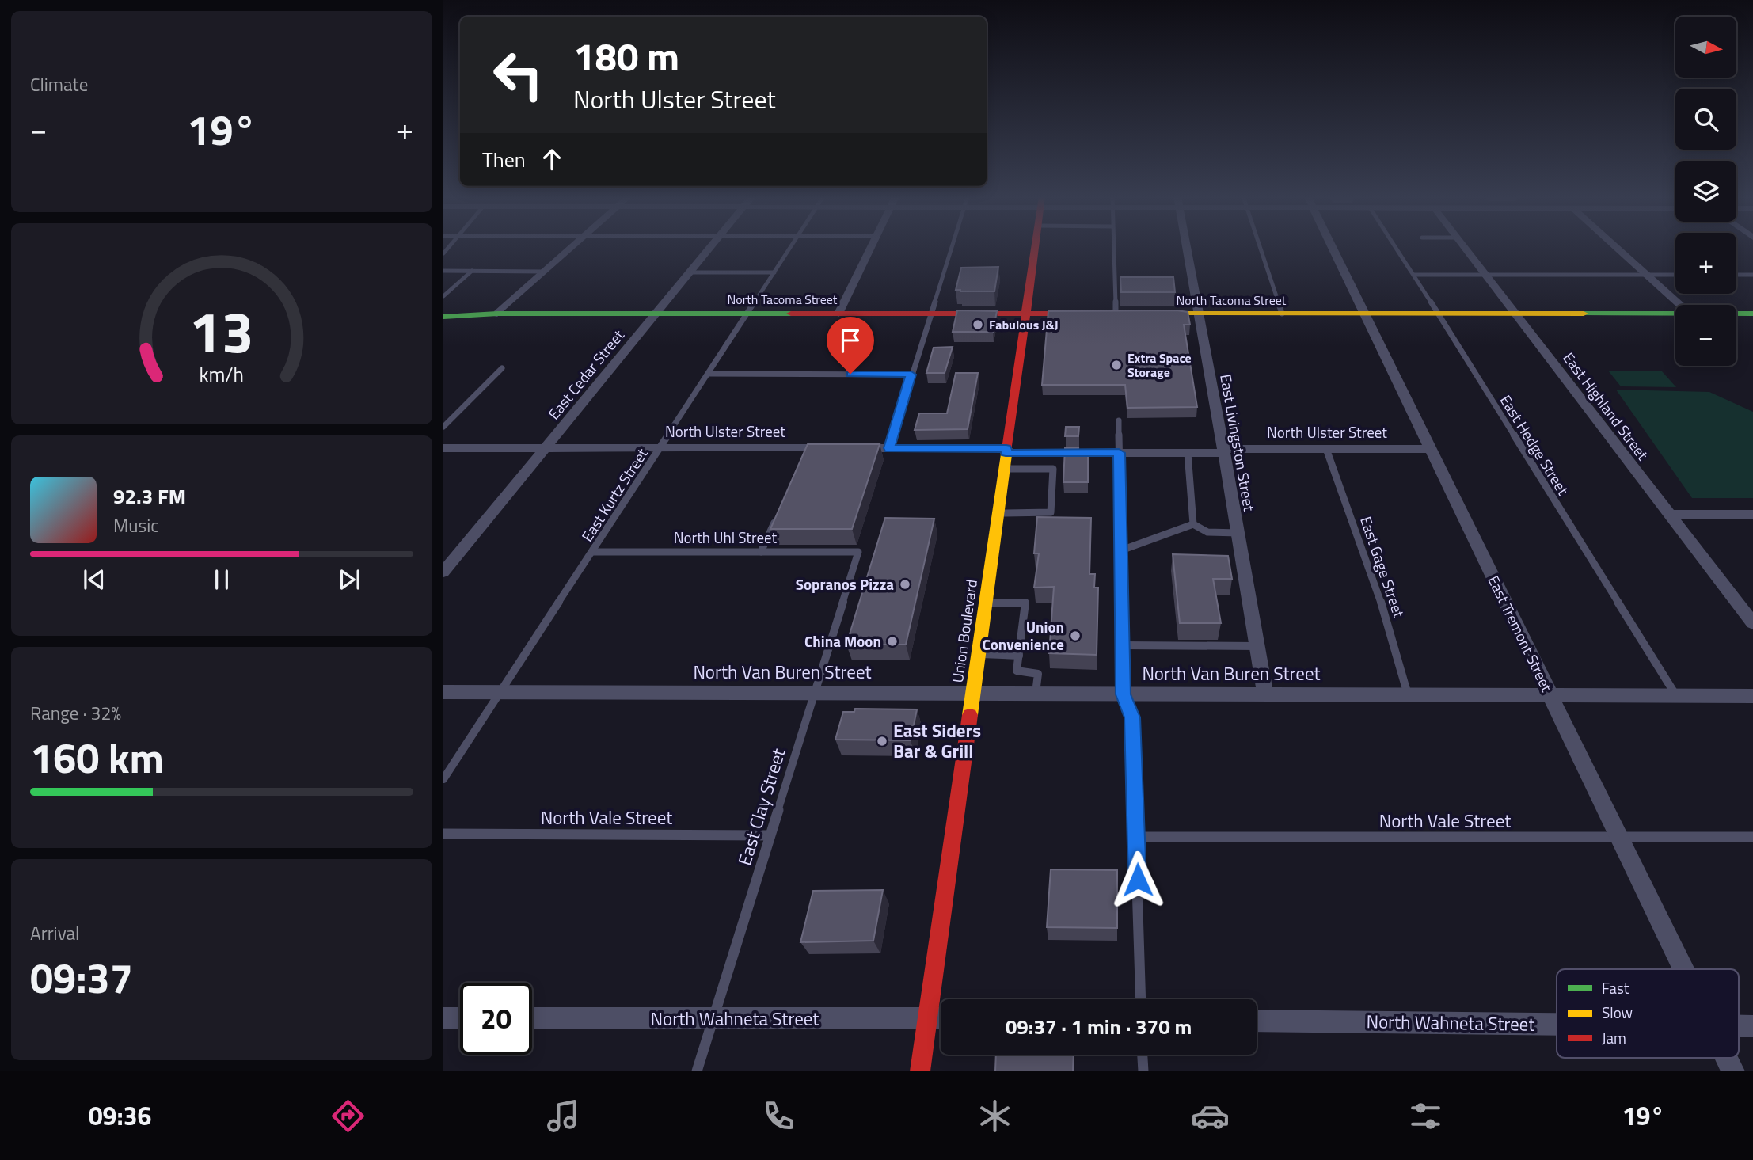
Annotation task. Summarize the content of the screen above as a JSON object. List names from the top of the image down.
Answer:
{
  "streets": {
    "street": [
      "North Tacoma Street",
      "East Cedar Street",
      "East Highland Street",
      "North Ulster Street",
      "East Livingston Street",
      "Union Boulevard",
      "East Tremont Street",
      "North Van Buren Street",
      "North Wahneta Street"
    ],
    "lane": [
      "East Hedge Street",
      "East Kurtz Street",
      "North Uhl Street",
      "East Gage Street",
      "East Clay Street",
      "North Vale Street"
    ]
  },
  "crossings": [
    ["North Tacoma Street", "East Cedar Street"],
    ["North Tacoma Street", "East Highland Street"],
    ["North Tacoma Street", "East Livingston Street"],
    ["North Tacoma Street", "East Hedge Street"],
    ["North Tacoma Street", "East Kurtz Street"],
    ["North Tacoma Street", "Union Boulevard"],
    ["North Tacoma Street", "East Tremont Street"],
    ["East Cedar Street", "North Ulster Street"],
    ["North Ulster Street", "East Livingston Street"],
    ["North Ulster Street", "East Kurtz Street"],
    ["North Ulster Street", "East Gage Street"],
    ["North Ulster Street", "Union Boulevard"],
    ["North Ulster Street", "East Tremont Street"],
    ["East Livingston Street", "North Van Buren Street"],
    ["East Hedge Street", "North Van Buren Street"],
    ["East Kurtz Street", "North Uhl Street"],
    ["East Kurtz Street", "North Van Buren Street"],
    ["North Uhl Street", "East Clay Street"],
    ["East Gage Street", "North Van Buren Street"],
    ["Union Boulevard", "North Van Buren Street"],
    ["Union Boulevard", "North Wahneta Street"],
    ["East Tremont Street", "North Van Buren Street"],
    ["East Tremont Street", "North Vale Street"],
    ["North Van Buren Street", "East Clay Street"],
    ["East Clay Street", "North Vale Street"],
    ["East Clay Street", "North Wahneta Street"]
  ],
  "places": [
    "Fabulous J&J",
    "Extra Space Storage",
    "Sopranos Pizza",
    "Union Convenience",
    "China Moon",
    "East Siders Bar & Grill"
  ],
  "legend": ["Fast", "Slow", "Jam"],
  "north": "right",
  "page": {
    "tile": [
      "Climate",
      ["Range · 32%", "160 km"],
      ["Arrival", "09:37"]
    ],
    "map_buttons": ["+", "−"],
    "turn": ["180 m", "North Ulster Street"],
    "heat": ["−", "19°", "+"],
    "then": "Then",
    "song": ["92.3 FM", "Music"],
    "limit": "20",
    "trip": "09:37 · 1 min · 370 m",
    "tabs": ["09:36", "19°"],
    "gauge": ["13", "km/h"]
  }
}
